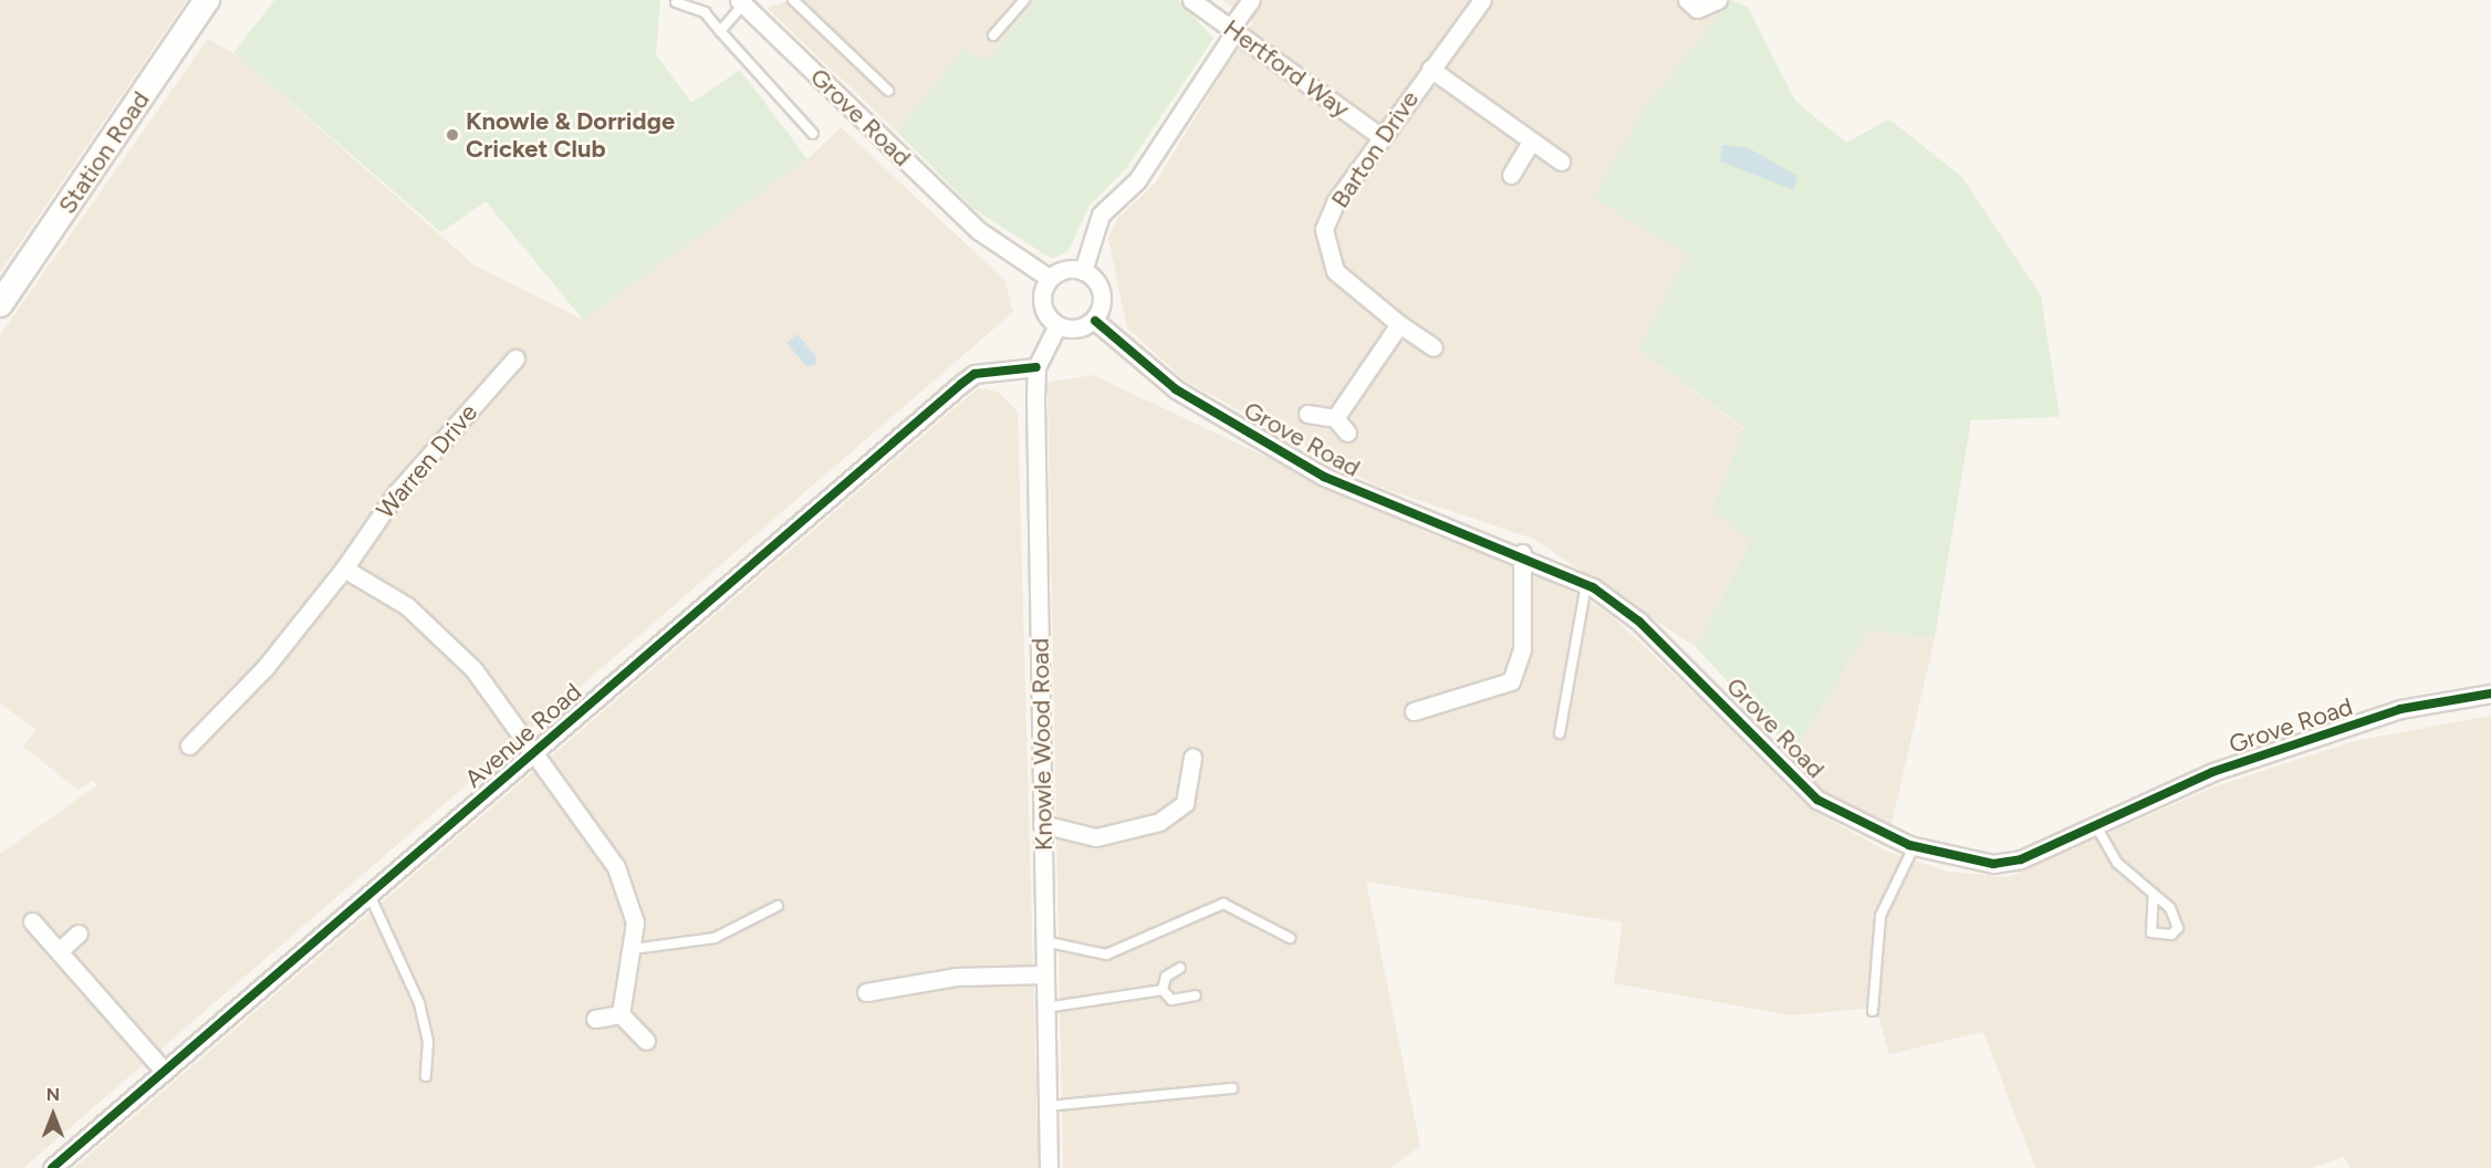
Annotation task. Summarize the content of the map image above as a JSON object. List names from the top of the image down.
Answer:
{
  "streets": {
    "main road": ["Station Road"],
    "street": [
      "Hertford Way",
      "Grove Road",
      "Barton Drive",
      "Warren Drive",
      "Avenue Road",
      "Knowle Wood Road"
    ]
  },
  "crossings": [
    ["Hertford Way", "Barton Drive"],
    ["Grove Road", "Knowle Wood Road"],
    ["Avenue Road", "Knowle Wood Road"]
  ],
  "places": ["Knowle & Dorridge Cricket Club"],
  "north": "top"
}
